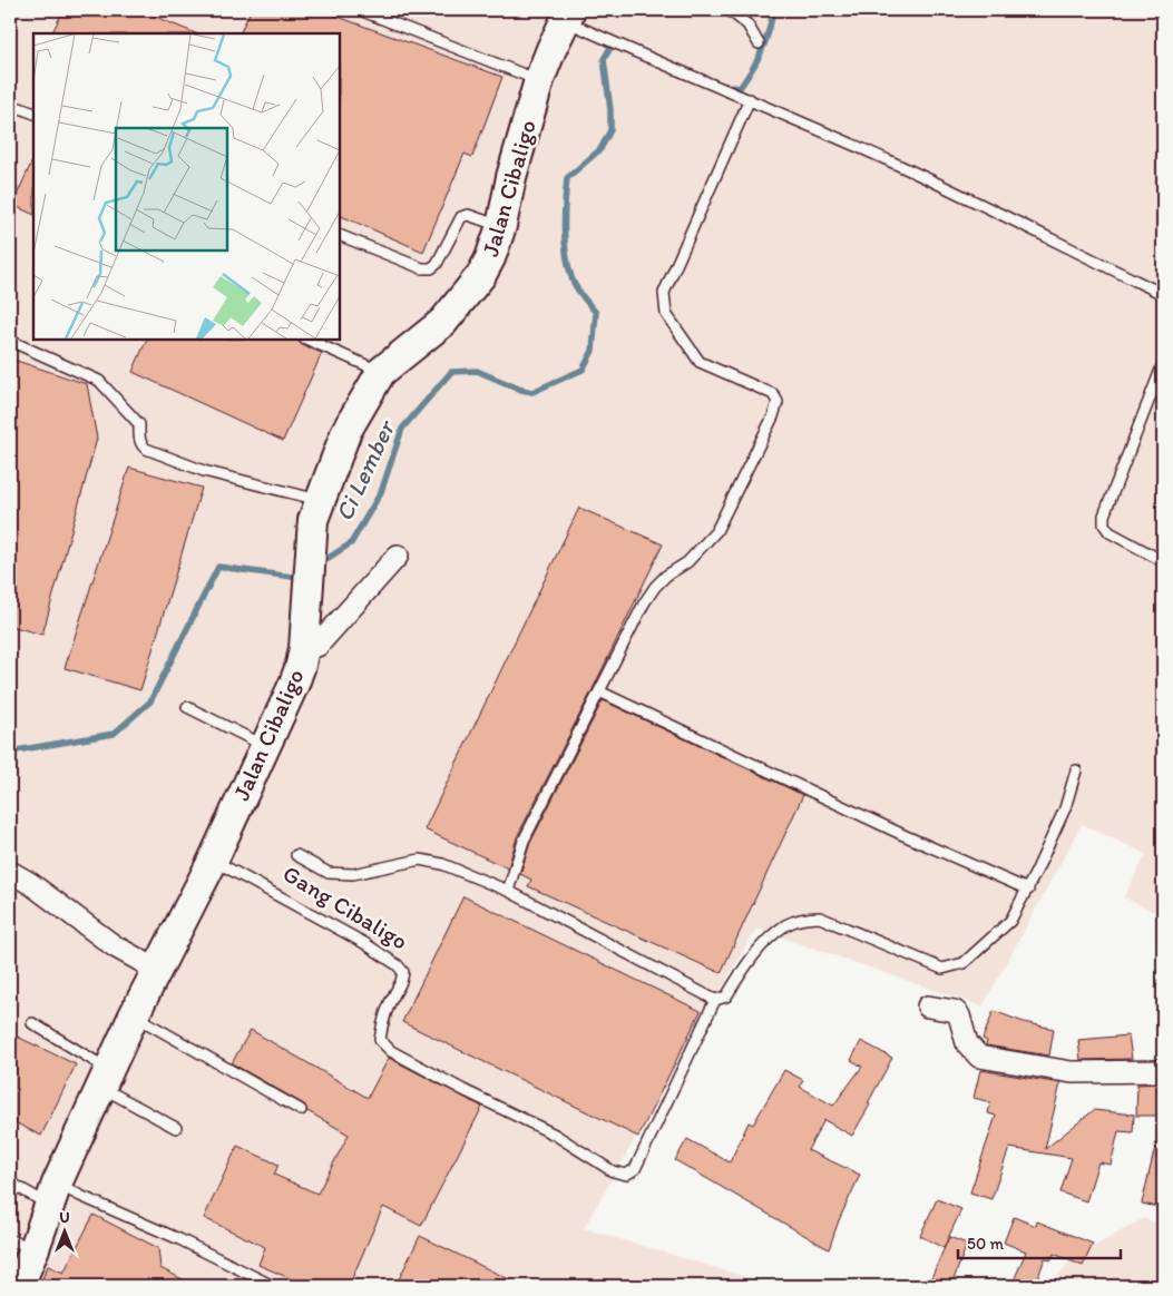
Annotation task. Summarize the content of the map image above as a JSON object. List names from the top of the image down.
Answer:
{
  "streets": {
    "main road": ["Jalan Cibaligo"],
    "lane": ["Gang Cibaligo"]
  },
  "crossings": [
    ["Jalan Cibaligo", "Gang Cibaligo"]
  ],
  "water": ["Ci Lember"],
  "scale_bar": "50 m",
  "north": "top"
}
